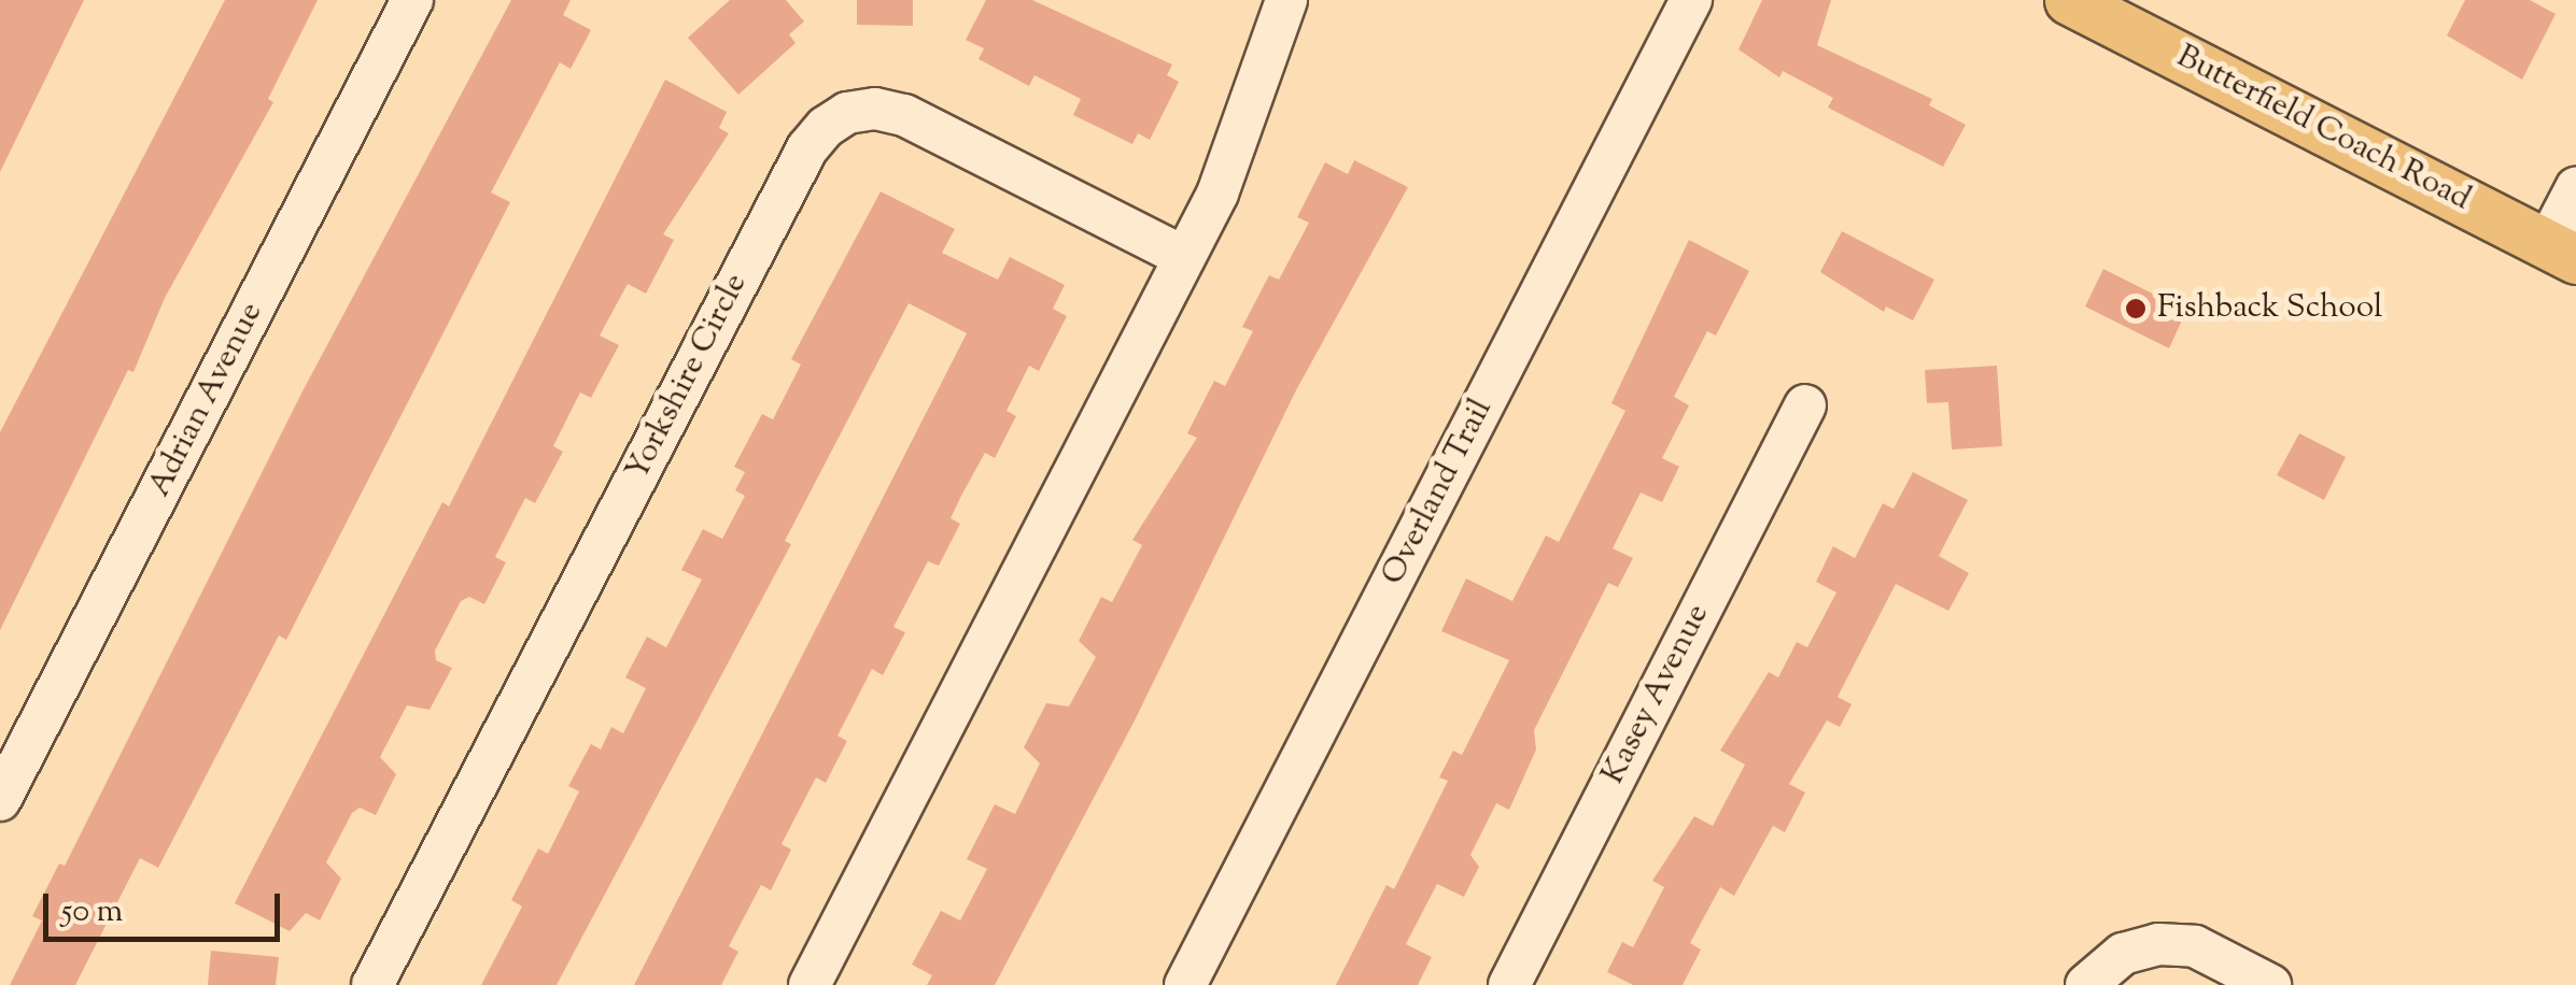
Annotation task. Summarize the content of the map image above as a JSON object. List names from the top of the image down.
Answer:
{
  "streets": {
    "main road": ["Butterfield Coach Road"],
    "street": [
      "Yorkshire Circle",
      "Adrian Avenue",
      "Overland Trail",
      "Kasey Avenue"
    ]
  },
  "places": ["Fishback School"],
  "scale_bar": "50 m"
}
